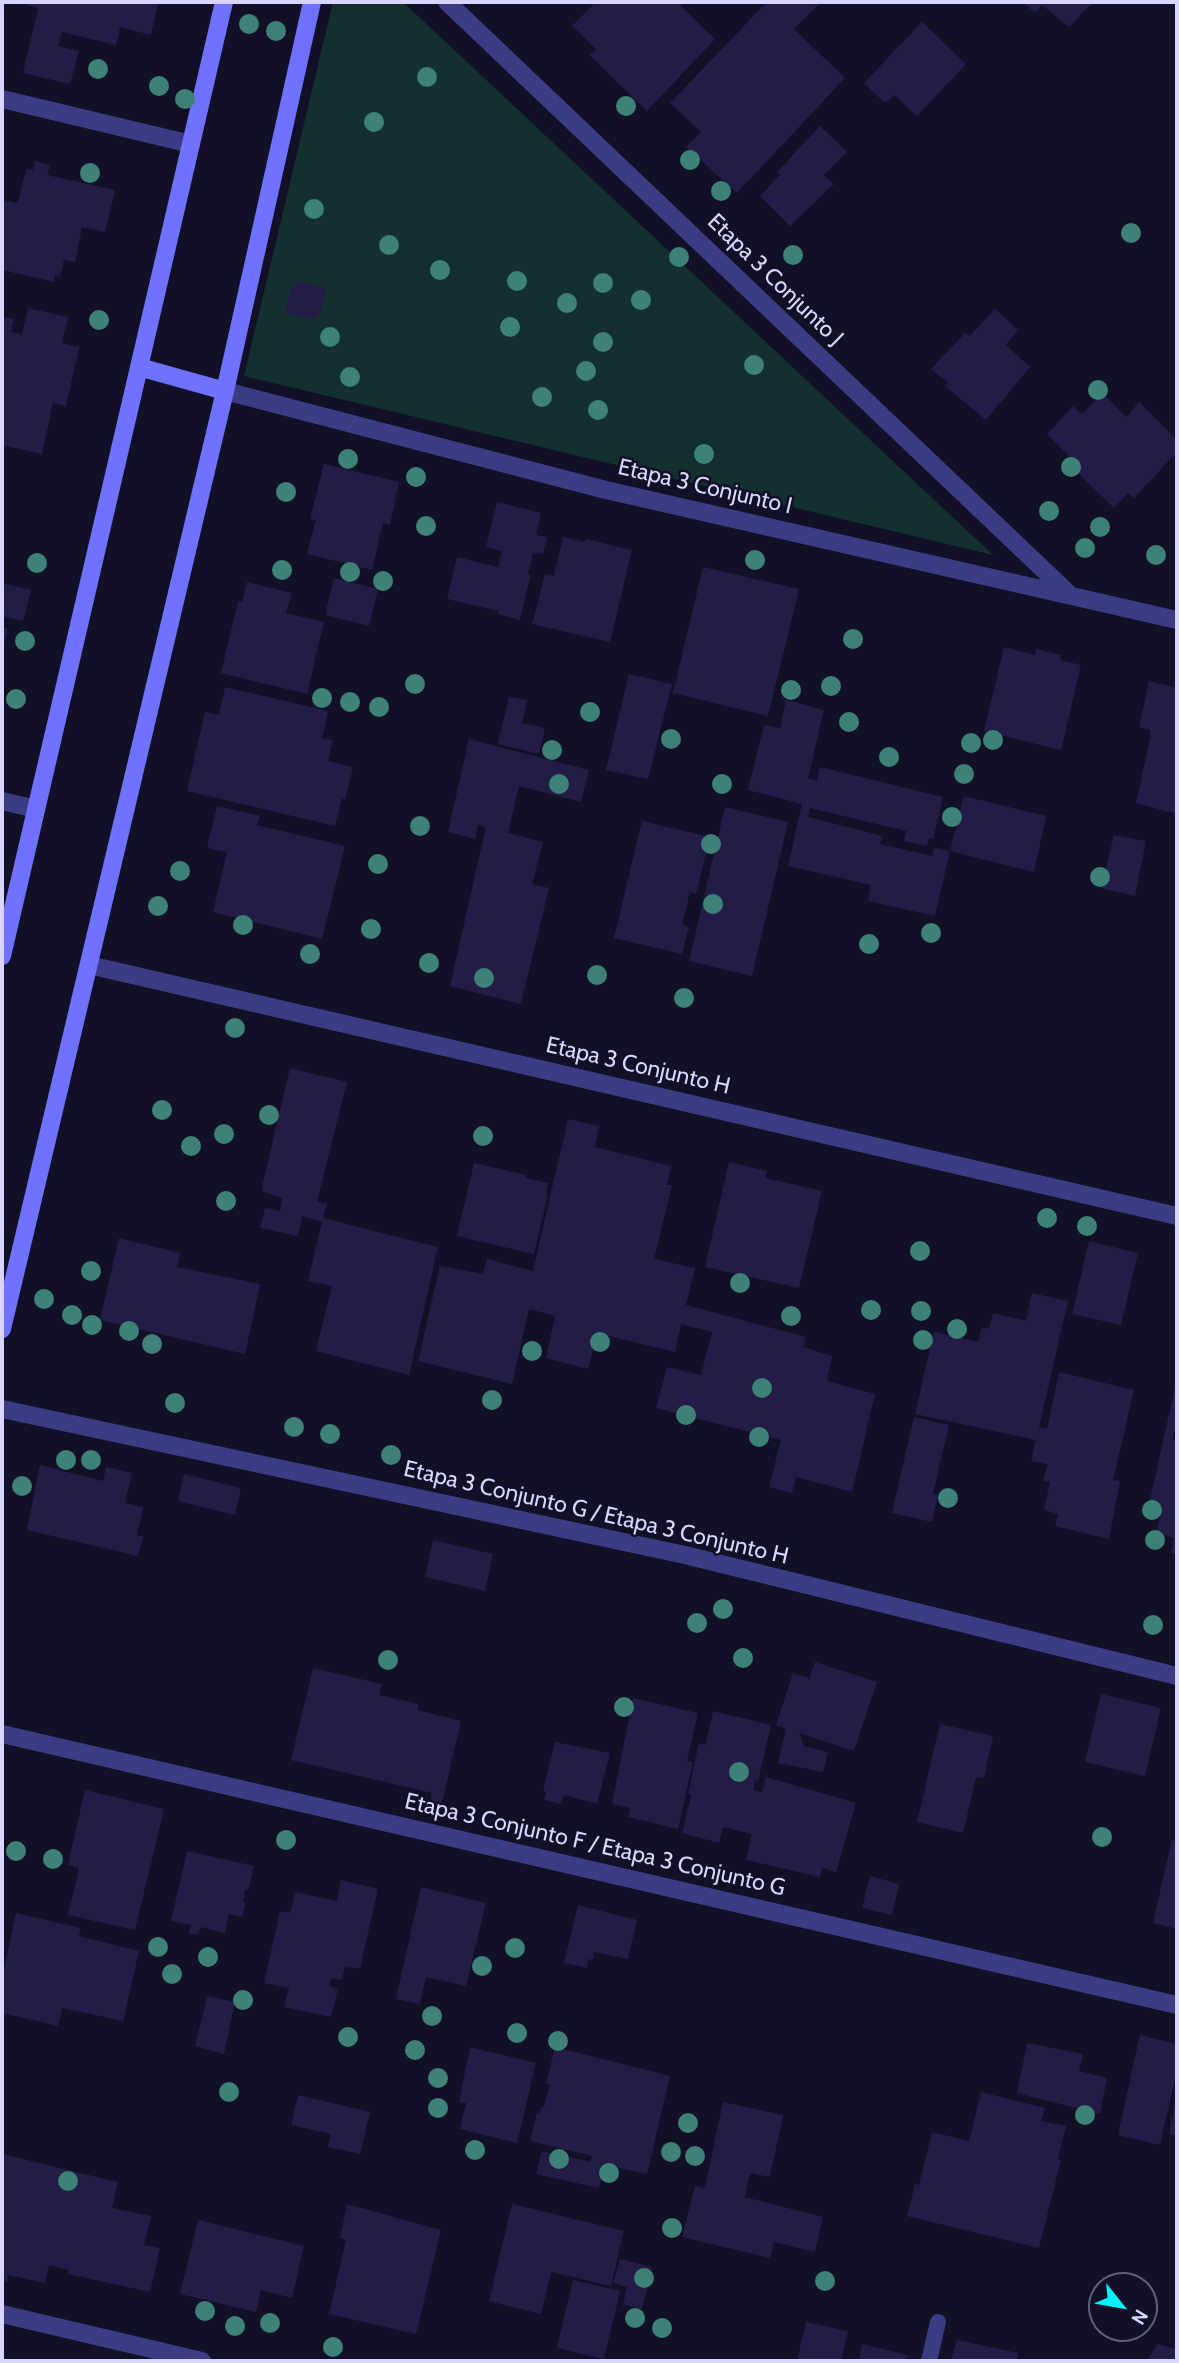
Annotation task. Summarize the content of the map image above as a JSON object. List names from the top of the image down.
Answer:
{
  "streets": {
    "street": [
      "Etapa 3 Conjunto J",
      "Etapa 3 Conjunto I",
      "Etapa 3 Conjunto H",
      "Etapa 3 Conjunto G / Etapa 3 Conjunto H",
      "Etapa 3 Conjunto F / Etapa 3 Conjunto G"
    ]
  },
  "crossings": [
    ["Etapa 3 Conjunto J", "Etapa 3 Conjunto I"]
  ],
  "north": "bottom right"
}
